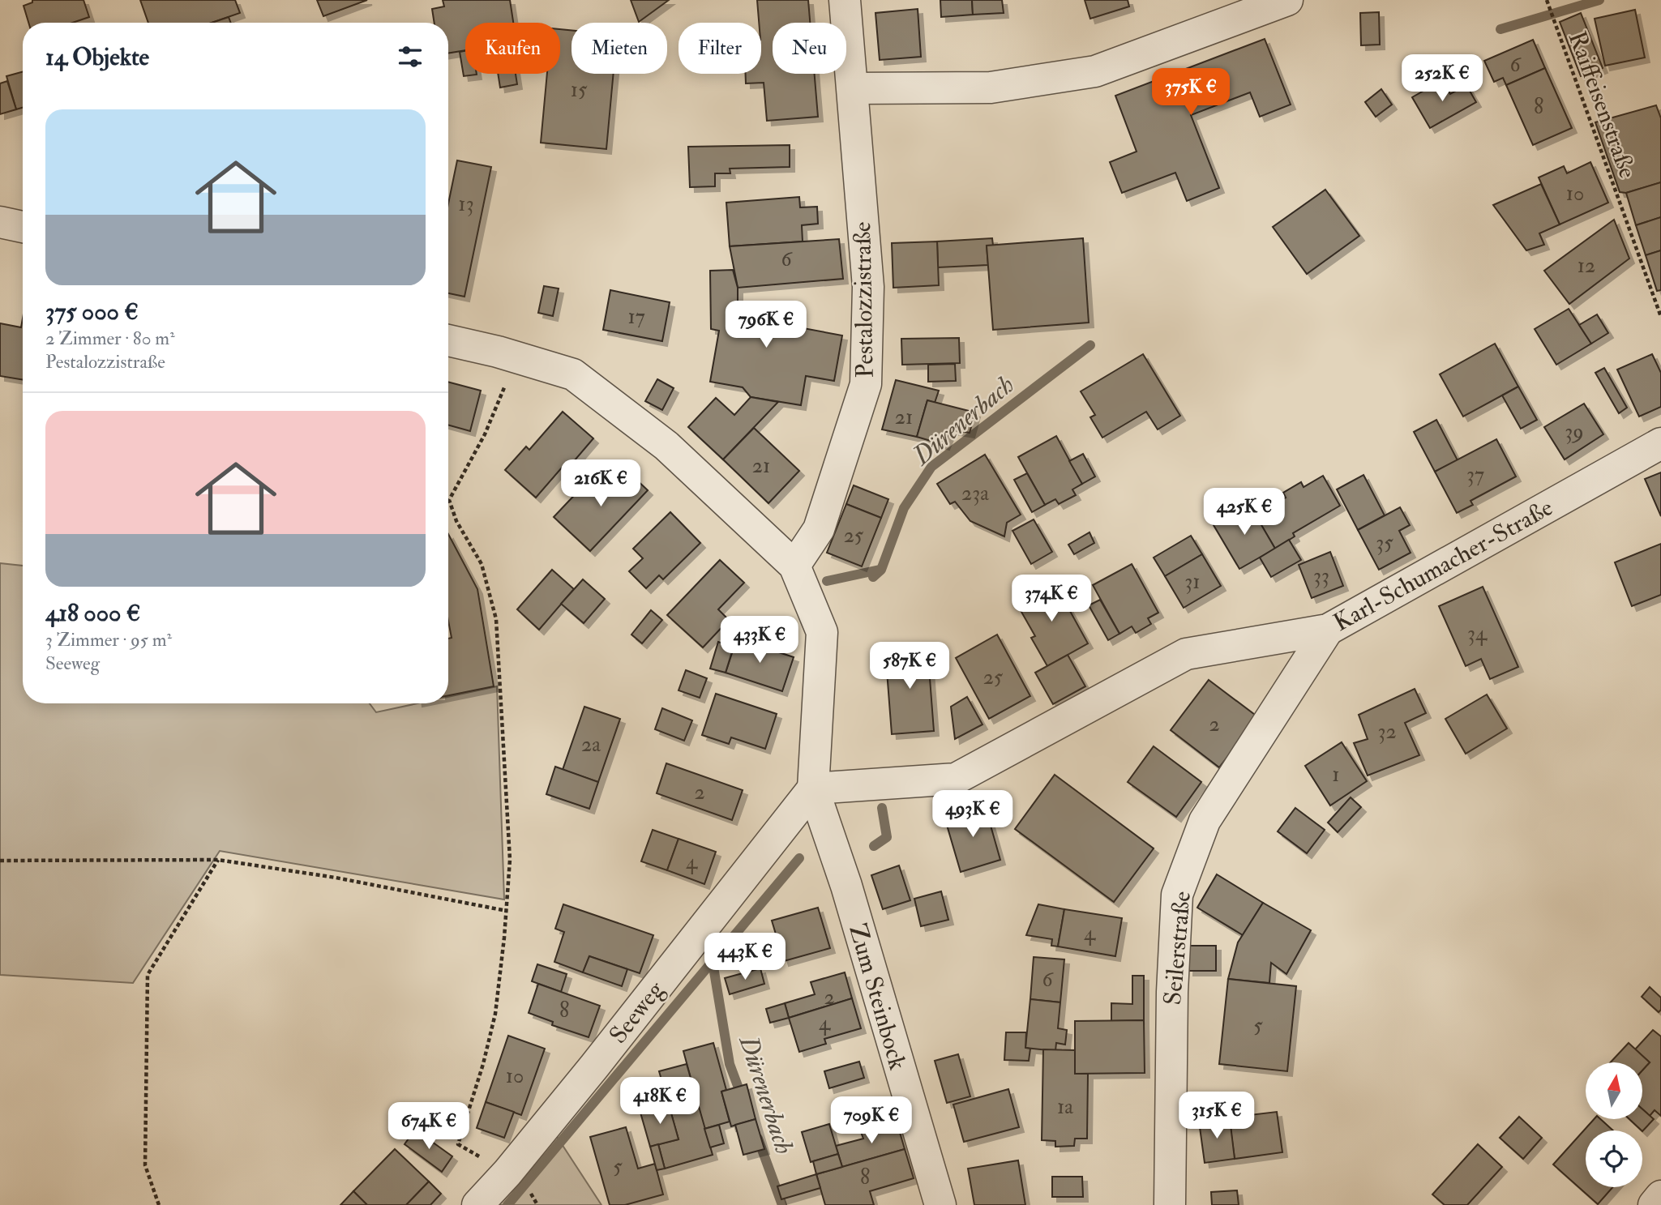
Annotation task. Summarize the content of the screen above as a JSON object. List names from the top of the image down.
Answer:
{
  "streets": {
    "street": [
      "Pestalozzistraße",
      "Karl-Schumacher-Straße",
      "Seilerstraße",
      "Zum Steinbock",
      "Seeweg"
    ],
    "path": ["Raiffeisenstraße"]
  },
  "crossings": [
    ["Karl-Schumacher-Straße", "Seilerstraße"],
    ["Karl-Schumacher-Straße", "Zum Steinbock"],
    ["Karl-Schumacher-Straße", "Seeweg"],
    ["Zum Steinbock", "Seeweg"]
  ],
  "water": ["Dürenerbach"],
  "house_numbers": [
    "6",
    "15",
    "8",
    "10",
    "13",
    "6",
    "12",
    "17",
    "21",
    "39",
    "21",
    "37",
    "23a",
    "25",
    "35",
    "33",
    "31",
    "34",
    "25",
    "2",
    "32",
    "2a",
    "1",
    "2",
    "4",
    "4",
    "6",
    "2",
    "8",
    "4",
    "5",
    "10",
    "1a",
    "5",
    "8"
  ],
  "north": "top",
  "page": {
    "chip": [
      "Kaufen",
      "Mieten",
      "Filter",
      "Neu"
    ],
    "heading": "14 Objekte",
    "price": [
      "252K €",
      "375K €",
      "796K €",
      "216K €",
      "425K €",
      "374K €",
      "433K €",
      "587K €",
      "493K €",
      "443K €",
      "418K €",
      "315K €",
      "709K €",
      "674K €"
    ],
    "list": [
      {
        "name": "375 000 €",
        "note": "2 Zimmer · 80 m² · Pestalozzistraße"
      },
      {
        "name": "418 000 €",
        "note": "3 Zimmer · 95 m² · Seeweg"
      }
    ]
  }
}
